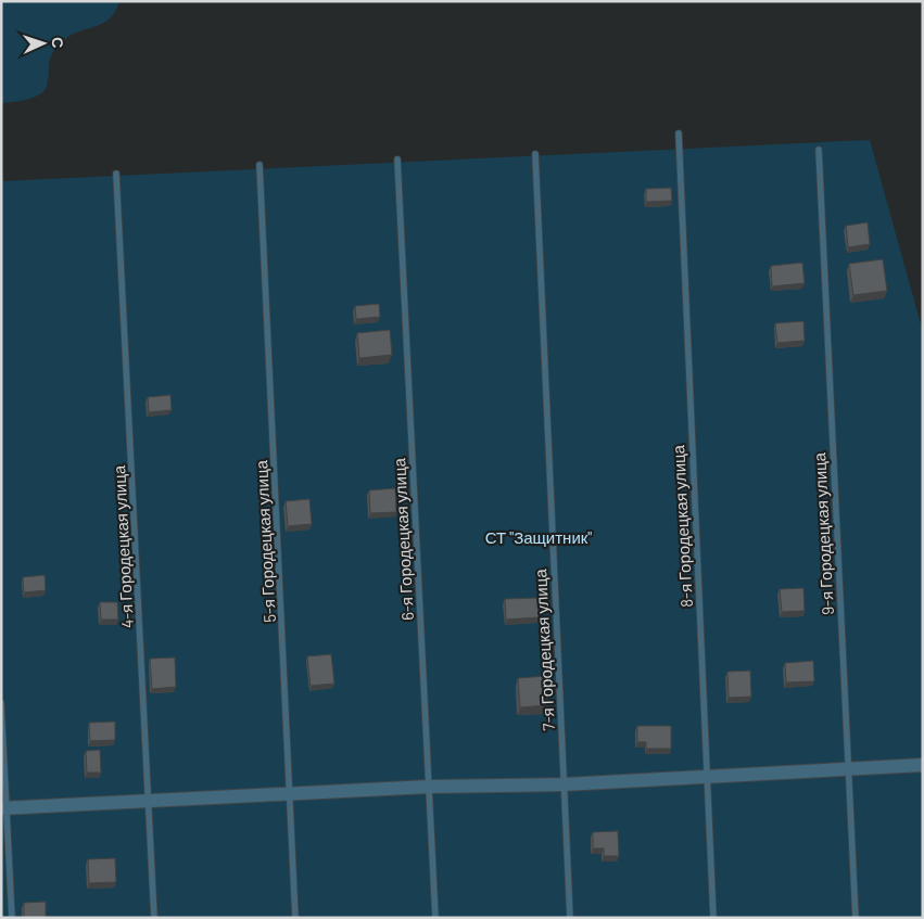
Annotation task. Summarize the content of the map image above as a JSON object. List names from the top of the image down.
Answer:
{
  "streets": {
    "lane": [
      "8-я Городецкая улица",
      "9-я Городецкая улица",
      "6-я Городецкая улица",
      "5-я Городецкая улица",
      "4-я Городецкая улица",
      "7-я Городецкая улица"
    ]
  },
  "parks": ["СТ \"Защитник\""],
  "north": "right"
}
